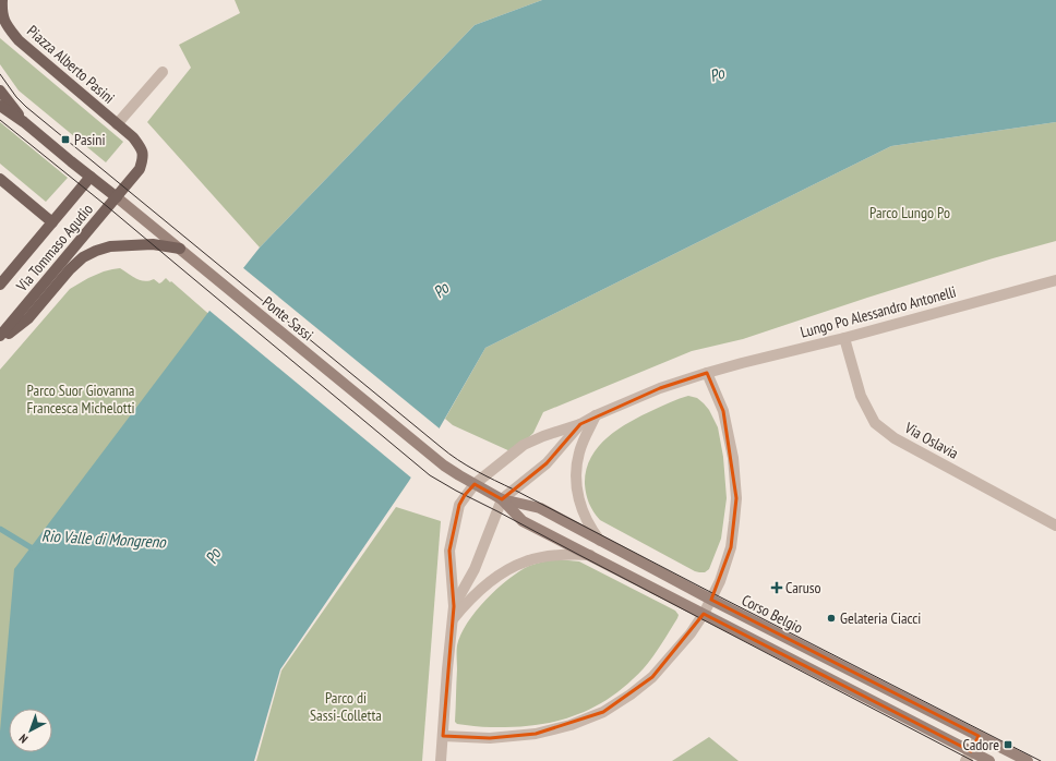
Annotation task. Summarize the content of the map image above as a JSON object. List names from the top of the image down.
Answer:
{
  "streets": {
    "main road": [
      "Piazza Alberto Pasini",
      "Via Tommaso Agudio",
      "Ponte Sassi",
      "Corso Belgio"
    ],
    "street": ["Lungo Po Alessandro Antonelli", "Via Oslavia"]
  },
  "crossings": [
    ["Piazza Alberto Pasini", "Via Tommaso Agudio"],
    ["Via Tommaso Agudio", "Ponte Sassi"],
    ["Lungo Po Alessandro Antonelli", "Via Oslavia"],
    ["Lungo Po Alessandro Antonelli", "Corso Belgio"],
    ["Ponte Sassi", "Corso Belgio"]
  ],
  "water": ["Po", "Rio Valle di Mongreno"],
  "parks": ["Parco Lungo Po", "Parco Suor Giovanna Francesca Michelotti", "Parco di Sassi-Colletta"],
  "places": {
    "transit": ["Pasini", "Cadore"],
    "health": ["Caruso"],
    "other": ["Gelateria Ciacci"]
  },
  "north": "bottom left"
}
